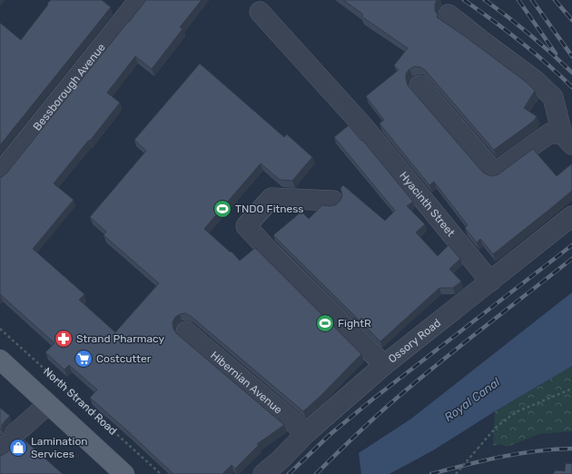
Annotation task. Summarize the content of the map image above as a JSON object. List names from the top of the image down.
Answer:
{
  "streets": {
    "street": [
      "Bessborough Avenue",
      "Hyacinth Street",
      "Ossory Road",
      "Hibernian Avenue"
    ],
    "path": ["North Strand Road"]
  },
  "crossings": [
    ["Hyacinth Street", "Ossory Road"],
    ["Ossory Road", "Hibernian Avenue"]
  ],
  "water": ["Royal Canal"],
  "places": {
    "sports": ["TNDO Fitness", "FightR"],
    "pharmacy": ["Strand Pharmacy"],
    "supermarket": ["Costcutter"],
    "shop": ["Lamination Services"]
  }
}
